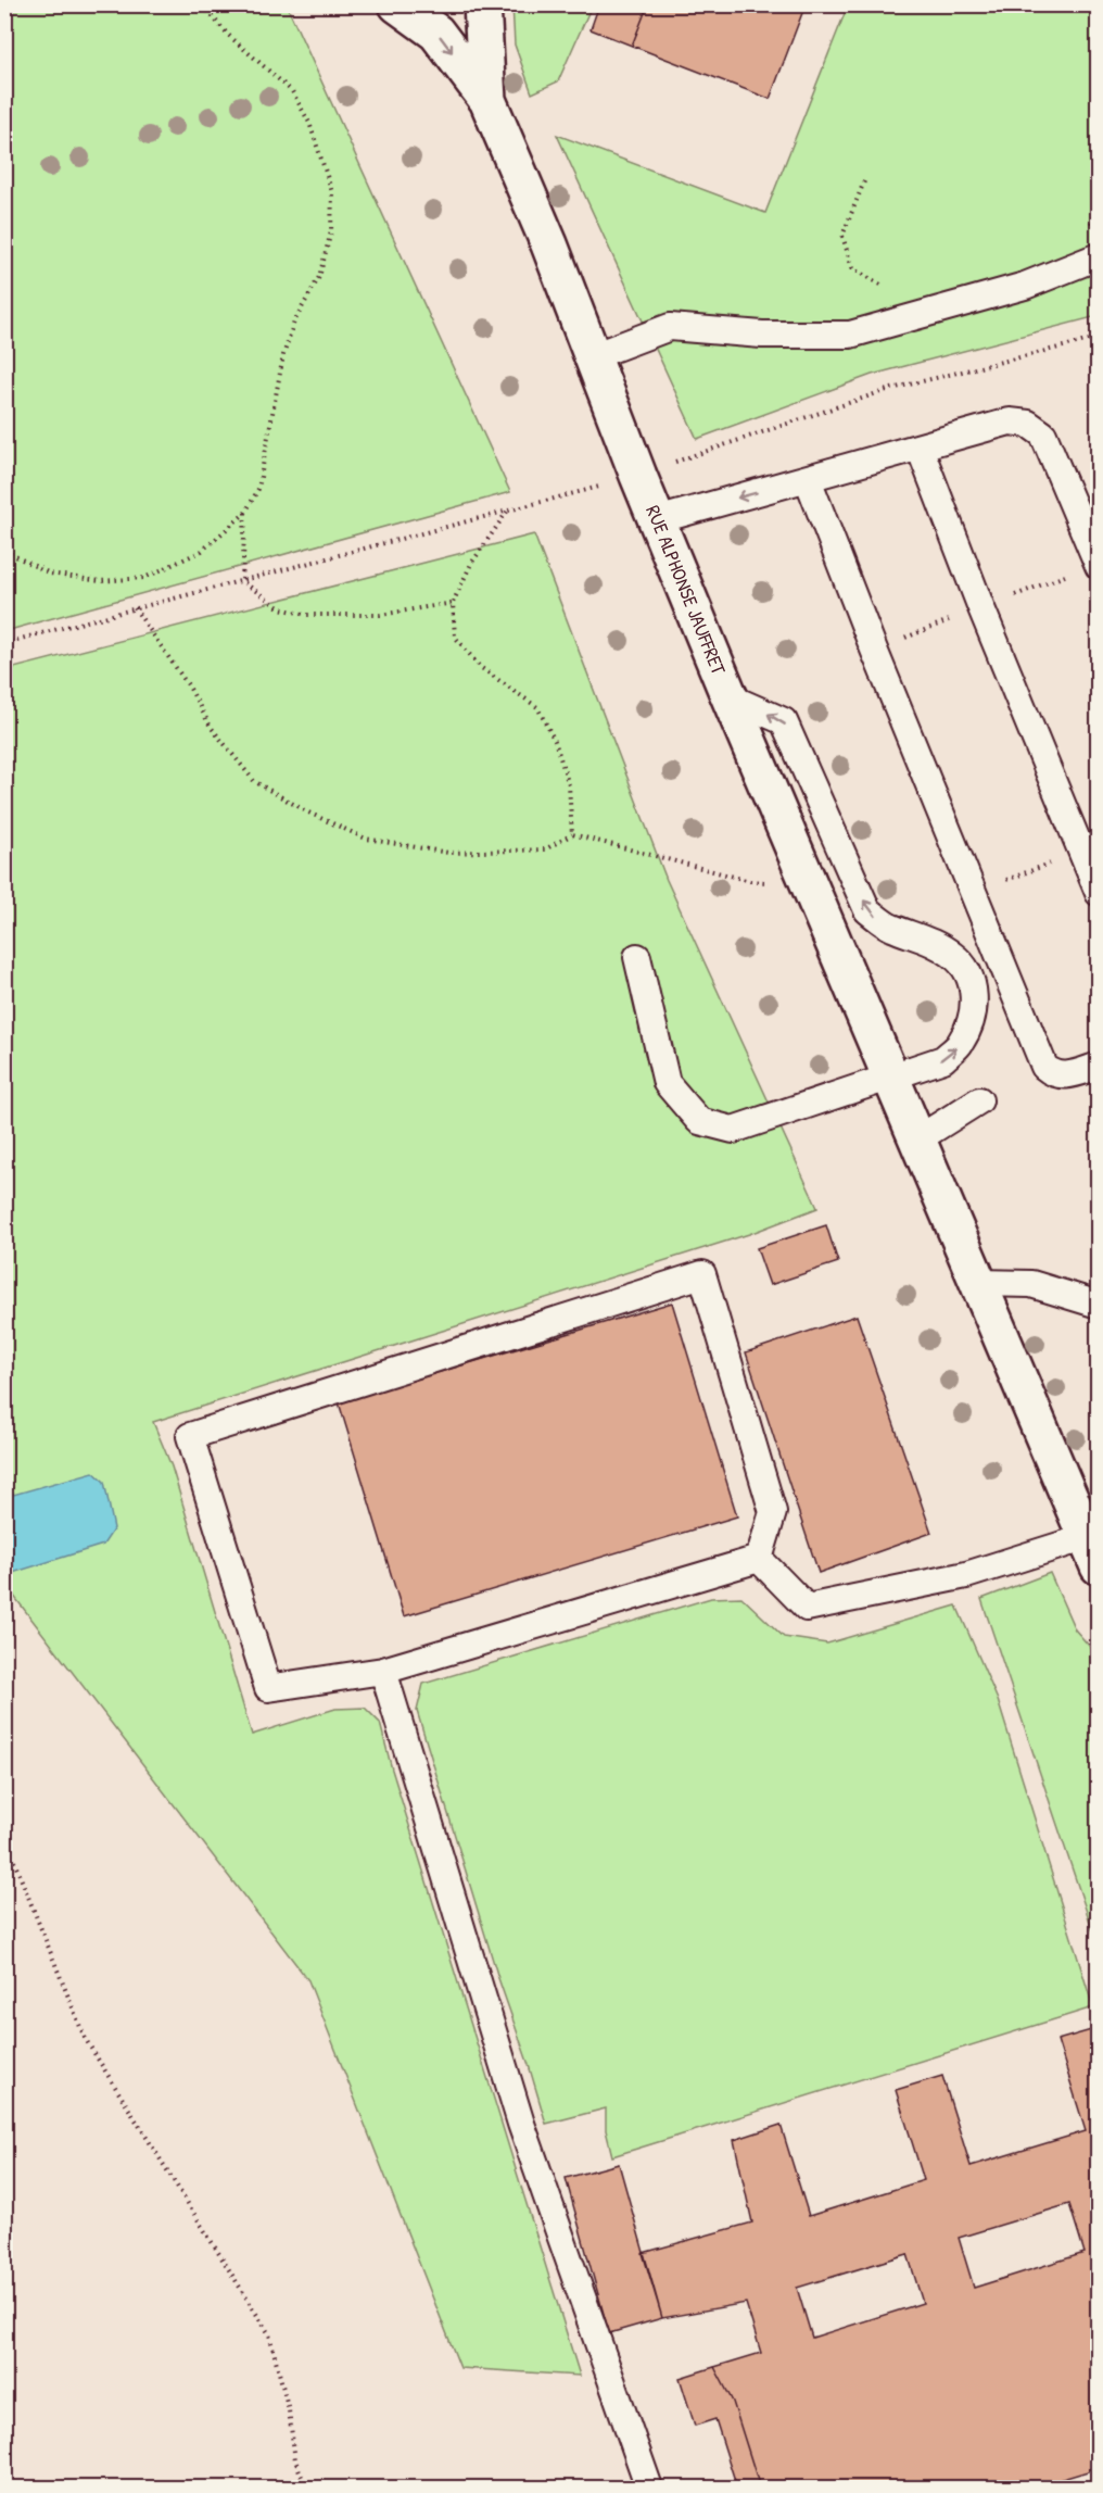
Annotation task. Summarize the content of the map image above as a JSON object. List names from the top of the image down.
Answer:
{
  "streets": {
    "street": ["RUE ALPHONSE JAUFFRET"]
  }
}
